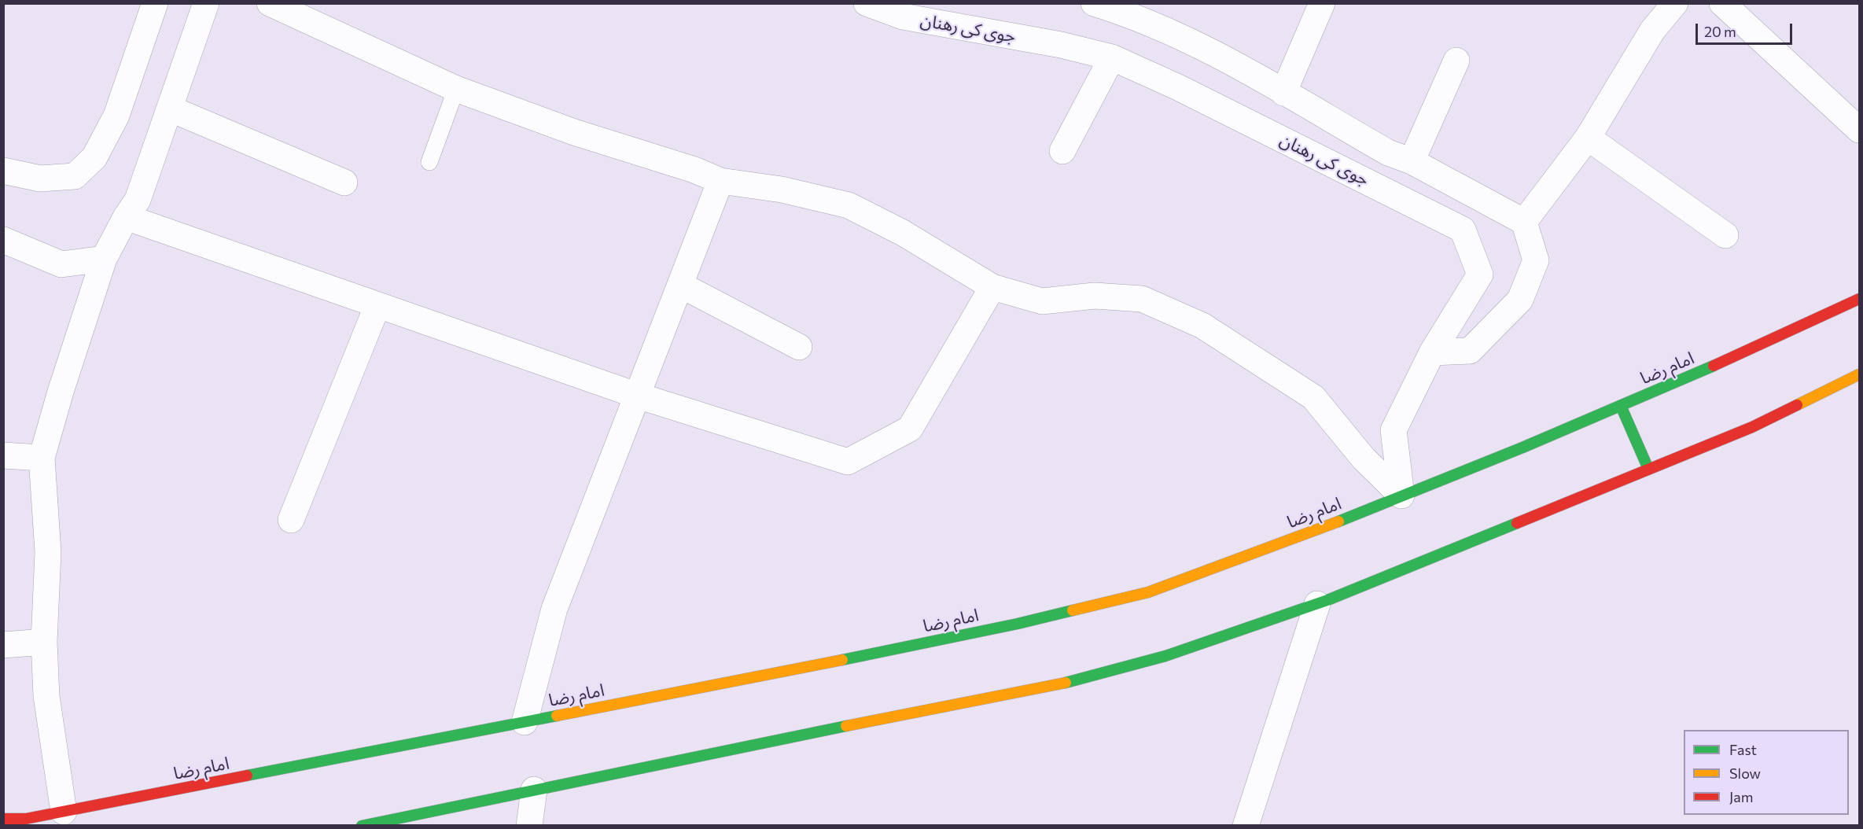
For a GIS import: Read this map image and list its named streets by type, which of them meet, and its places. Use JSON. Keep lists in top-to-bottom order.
{
  "streets": {
    "main road": ["امام رضا"],
    "street": ["جوی کی رهنان"]
  },
  "legend": ["Fast", "Slow", "Jam"],
  "scale_bar": "20 m"
}
